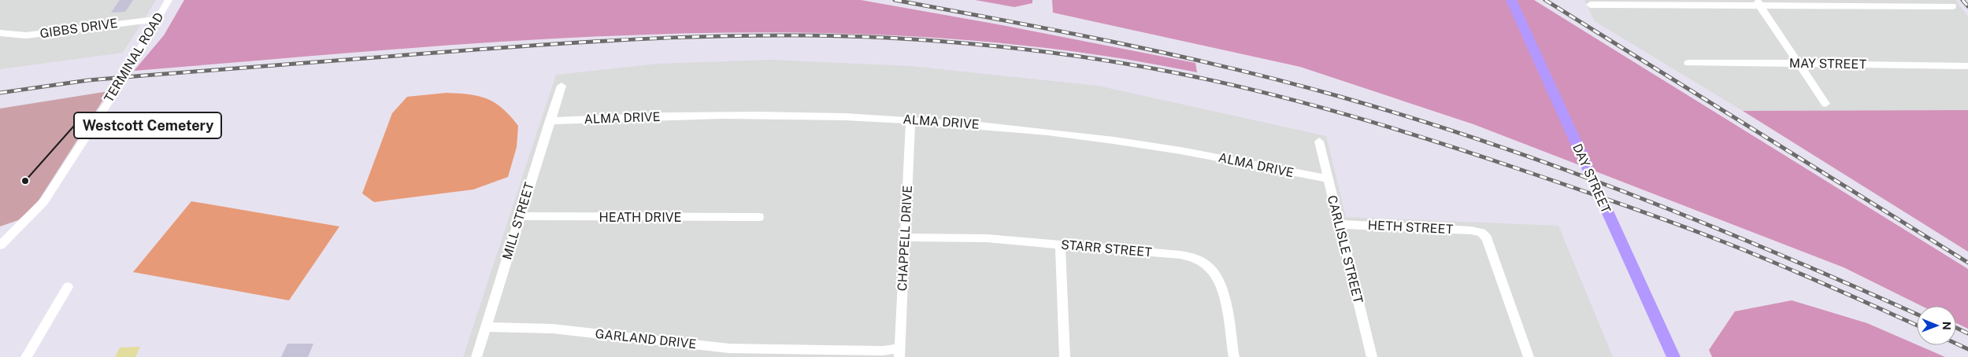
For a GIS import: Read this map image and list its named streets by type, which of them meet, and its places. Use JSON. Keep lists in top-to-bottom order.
{
  "streets": {
    "main road": ["DAY STREET"],
    "street": [
      "GIBBS DRIVE",
      "TERMINAL ROAD",
      "MAY STREET",
      "ALMA DRIVE",
      "HEATH DRIVE",
      "MILL STREET",
      "HETH STREET",
      "CHAPPELL DRIVE",
      "STARR STREET",
      "CARLISLE STREET",
      "GARLAND DRIVE"
    ]
  },
  "crossings": [
    ["GIBBS DRIVE", "TERMINAL ROAD"],
    ["ALMA DRIVE", "MILL STREET"],
    ["ALMA DRIVE", "CHAPPELL DRIVE"],
    ["ALMA DRIVE", "CARLISLE STREET"],
    ["HEATH DRIVE", "MILL STREET"],
    ["MILL STREET", "GARLAND DRIVE"],
    ["HETH STREET", "CARLISLE STREET"],
    ["CHAPPELL DRIVE", "STARR STREET"],
    ["CHAPPELL DRIVE", "GARLAND DRIVE"]
  ],
  "places": ["Westcott Cemetery"],
  "north": "right"
}
